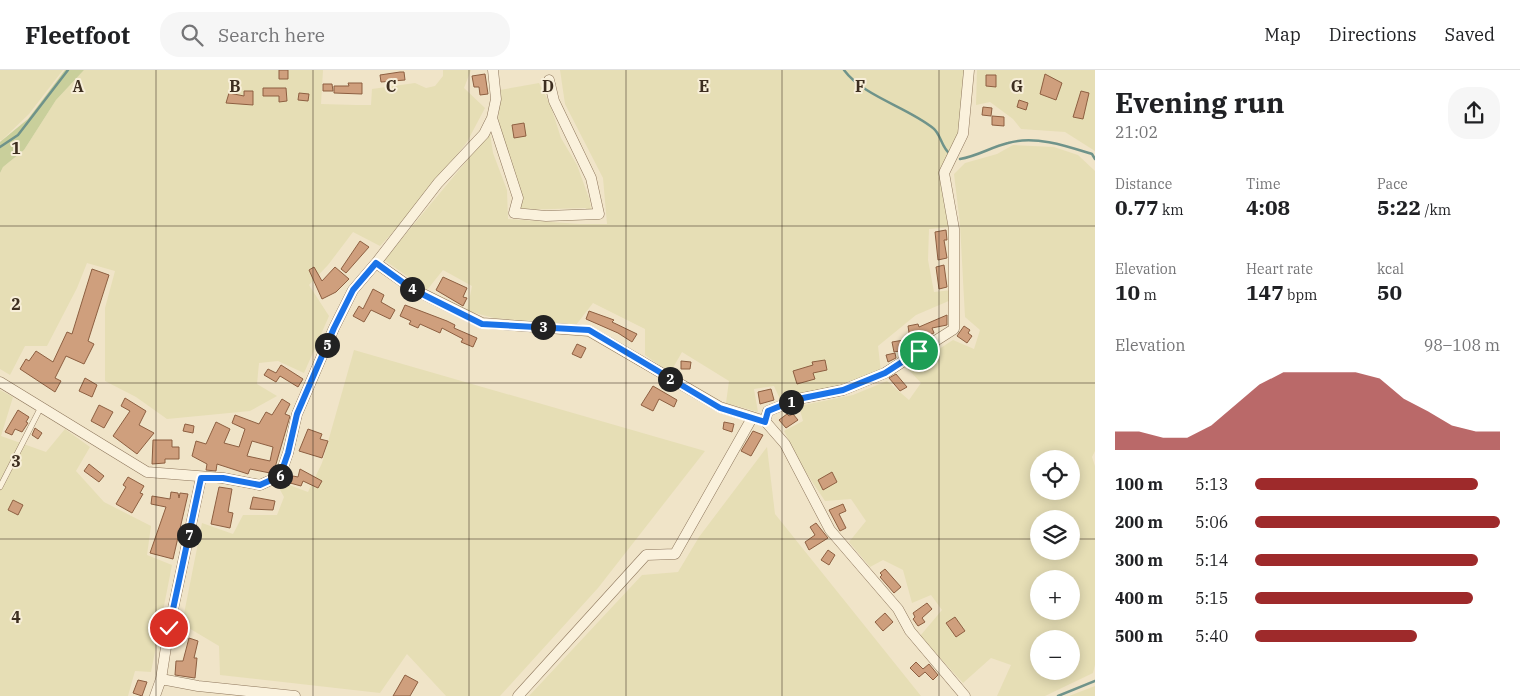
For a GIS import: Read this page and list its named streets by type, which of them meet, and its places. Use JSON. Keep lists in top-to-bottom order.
{
  "page": {
    "header": "Fleetfoot",
    "search": "Search here",
    "nav": ["Map", "Directions", "Saved"],
    "heading": ["Evening run", "21:02"],
    "stats": [
      ["Distance", "0.77 km"],
      ["Time", "4:08"],
      ["Pace", "5:22 /km"],
      ["Elevation", "10 m"],
      ["Heart rate", "147 bpm"],
      ["kcal", "50"]
    ],
    "pins": [
      "4",
      "3",
      "5",
      "2",
      "1",
      "6",
      "7"
    ],
    "chart": ["Elevation", "98–108 m"],
    "map_buttons": ["+", "−"],
    "list": [
      {
        "name": "100 m",
        "note": "5:13"
      },
      {
        "name": "200 m",
        "note": "5:06"
      },
      {
        "name": "300 m",
        "note": "5:14"
      },
      {
        "name": "400 m",
        "note": "5:15"
      },
      {
        "name": "500 m",
        "note": "5:40"
      }
    ]
  },
  "grid": {
    "columns": [
      "A",
      "B",
      "C",
      "D",
      "E",
      "F",
      "G"
    ],
    "rows": [
      "1",
      "2",
      "3",
      "4"
    ]
  }
}
